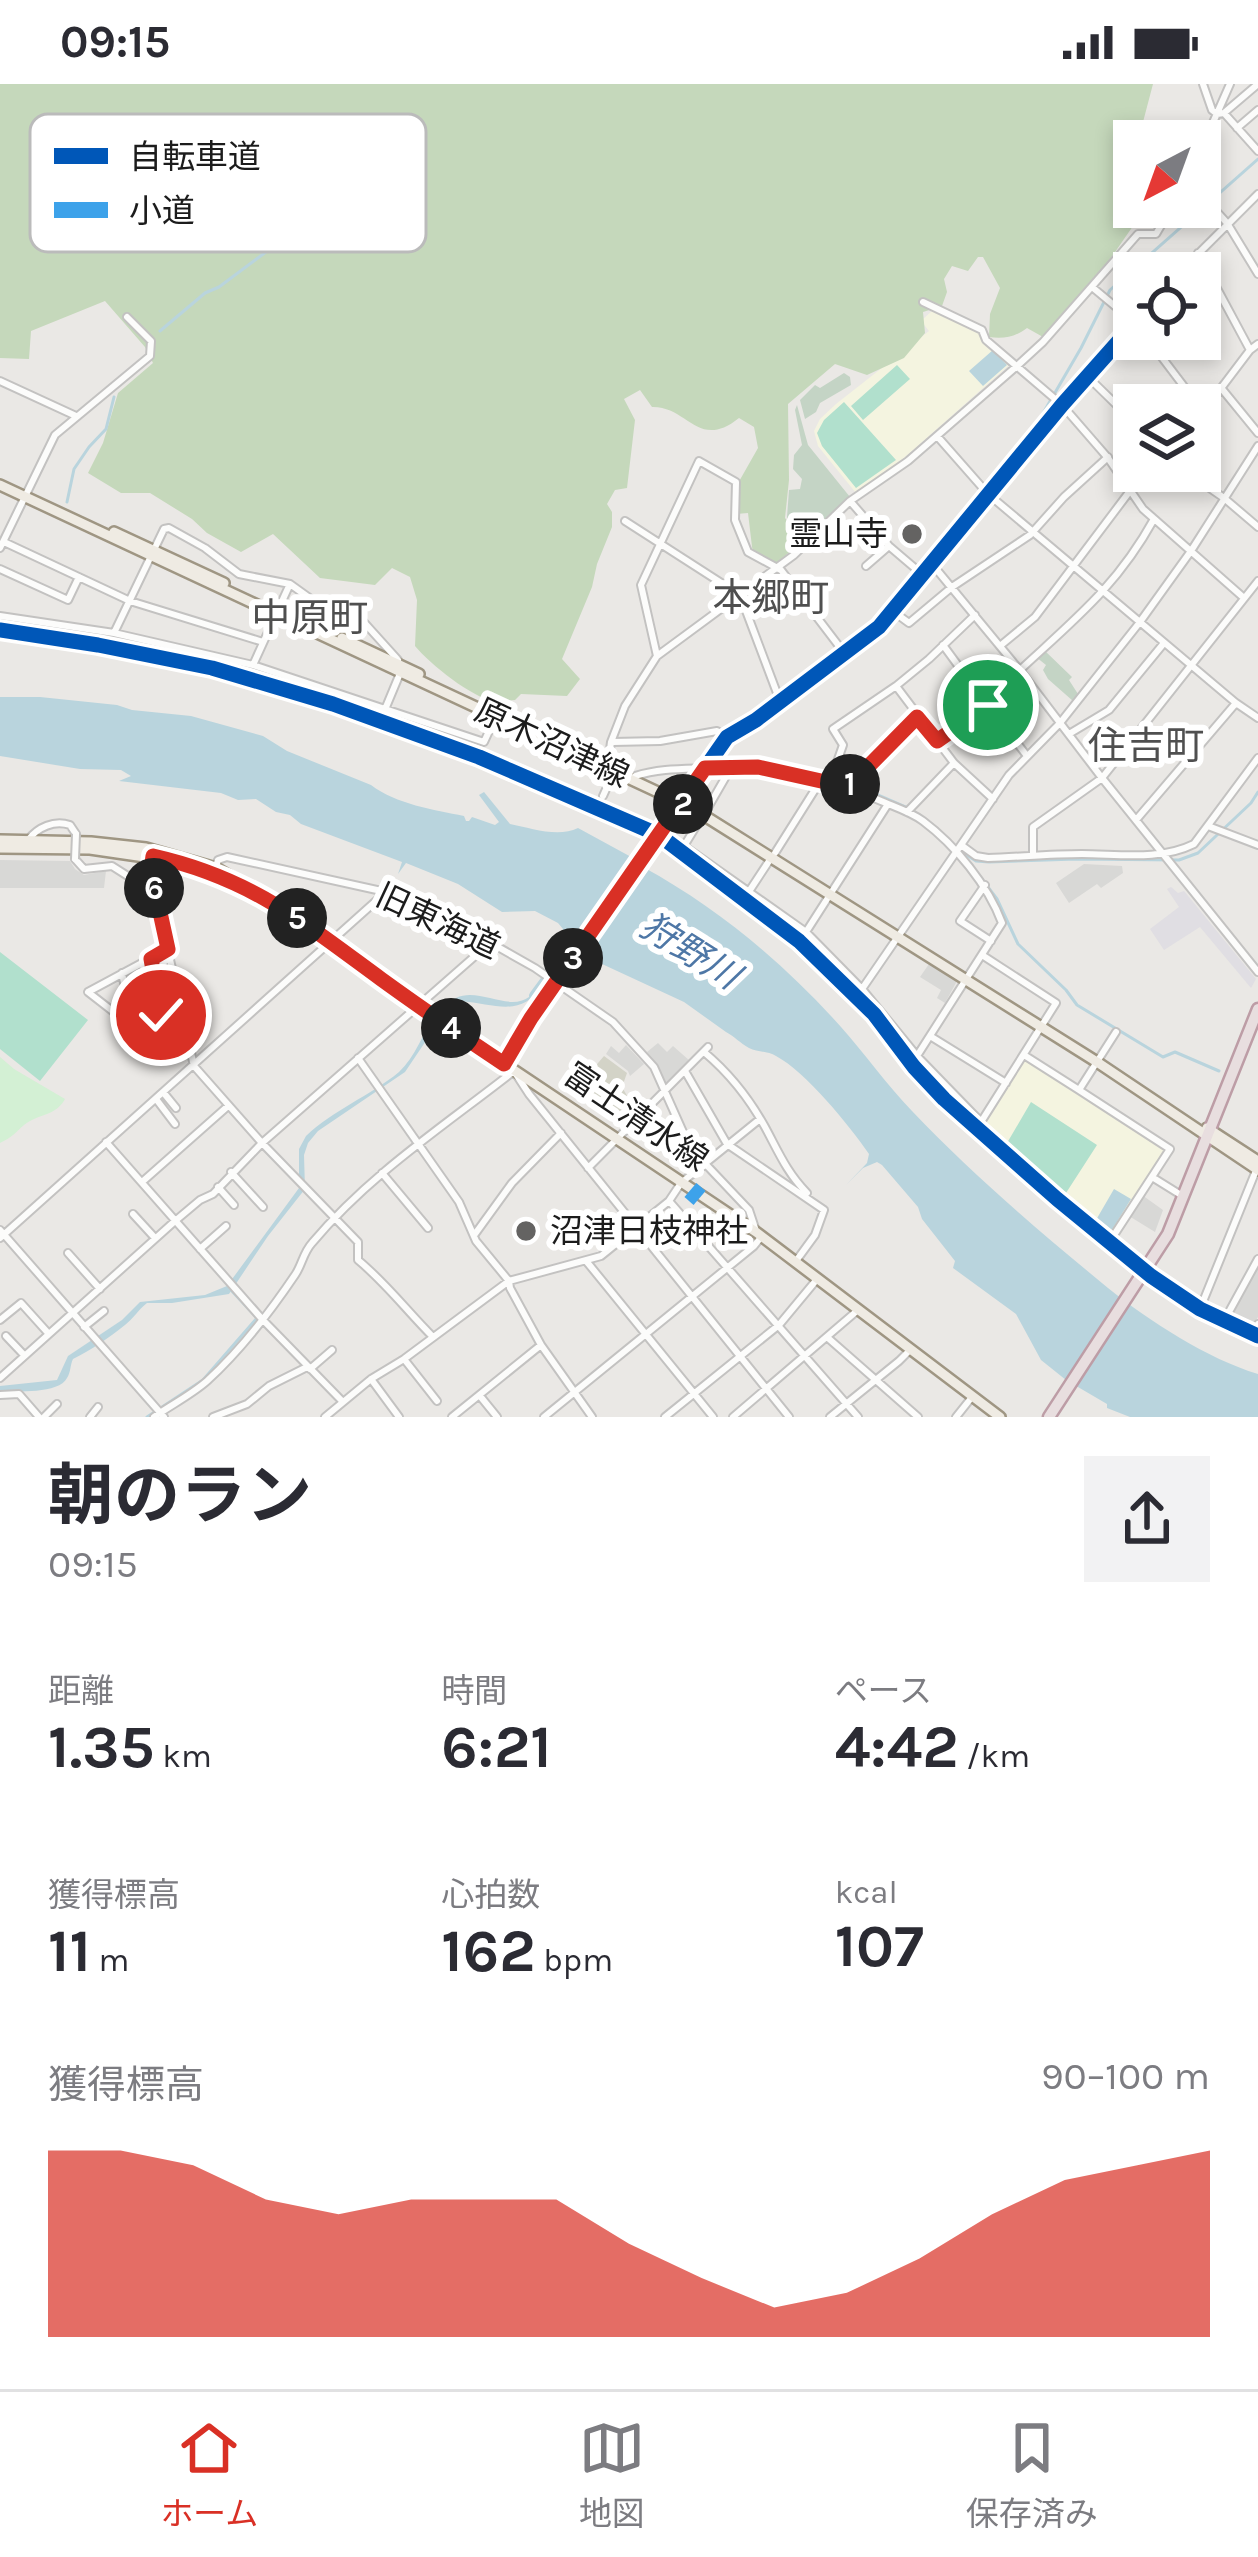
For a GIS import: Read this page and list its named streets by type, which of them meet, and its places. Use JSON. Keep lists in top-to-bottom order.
{
  "streets": {
    "main road": ["原木沼津線", "富士清水線"],
    "street": ["旧東海道"]
  },
  "crossings": [
    ["旧東海道", "富士清水線"]
  ],
  "districts": ["本郷町", "中原町", "住吉町"],
  "water": ["狩野川"],
  "places": ["霊山寺", "沼津日枝神社"],
  "legend": ["自転車道", "小道"],
  "north": "bottom left",
  "page": {
    "status": "09:15",
    "pins": [
      "1",
      "2",
      "6",
      "5",
      "3",
      "4"
    ],
    "heading": ["朝のラン", "09:15"],
    "stats": [
      ["距離", "1.35 km"],
      ["時間", "6:21"],
      ["ペース", "4:42 /km"],
      ["獲得標高", "11 m"],
      ["心拍数", "162 bpm"],
      ["kcal", "107"]
    ],
    "chart": ["獲得標高", "90–100 m"],
    "tabs": ["ホーム", "地図", "保存済み"]
  }
}
